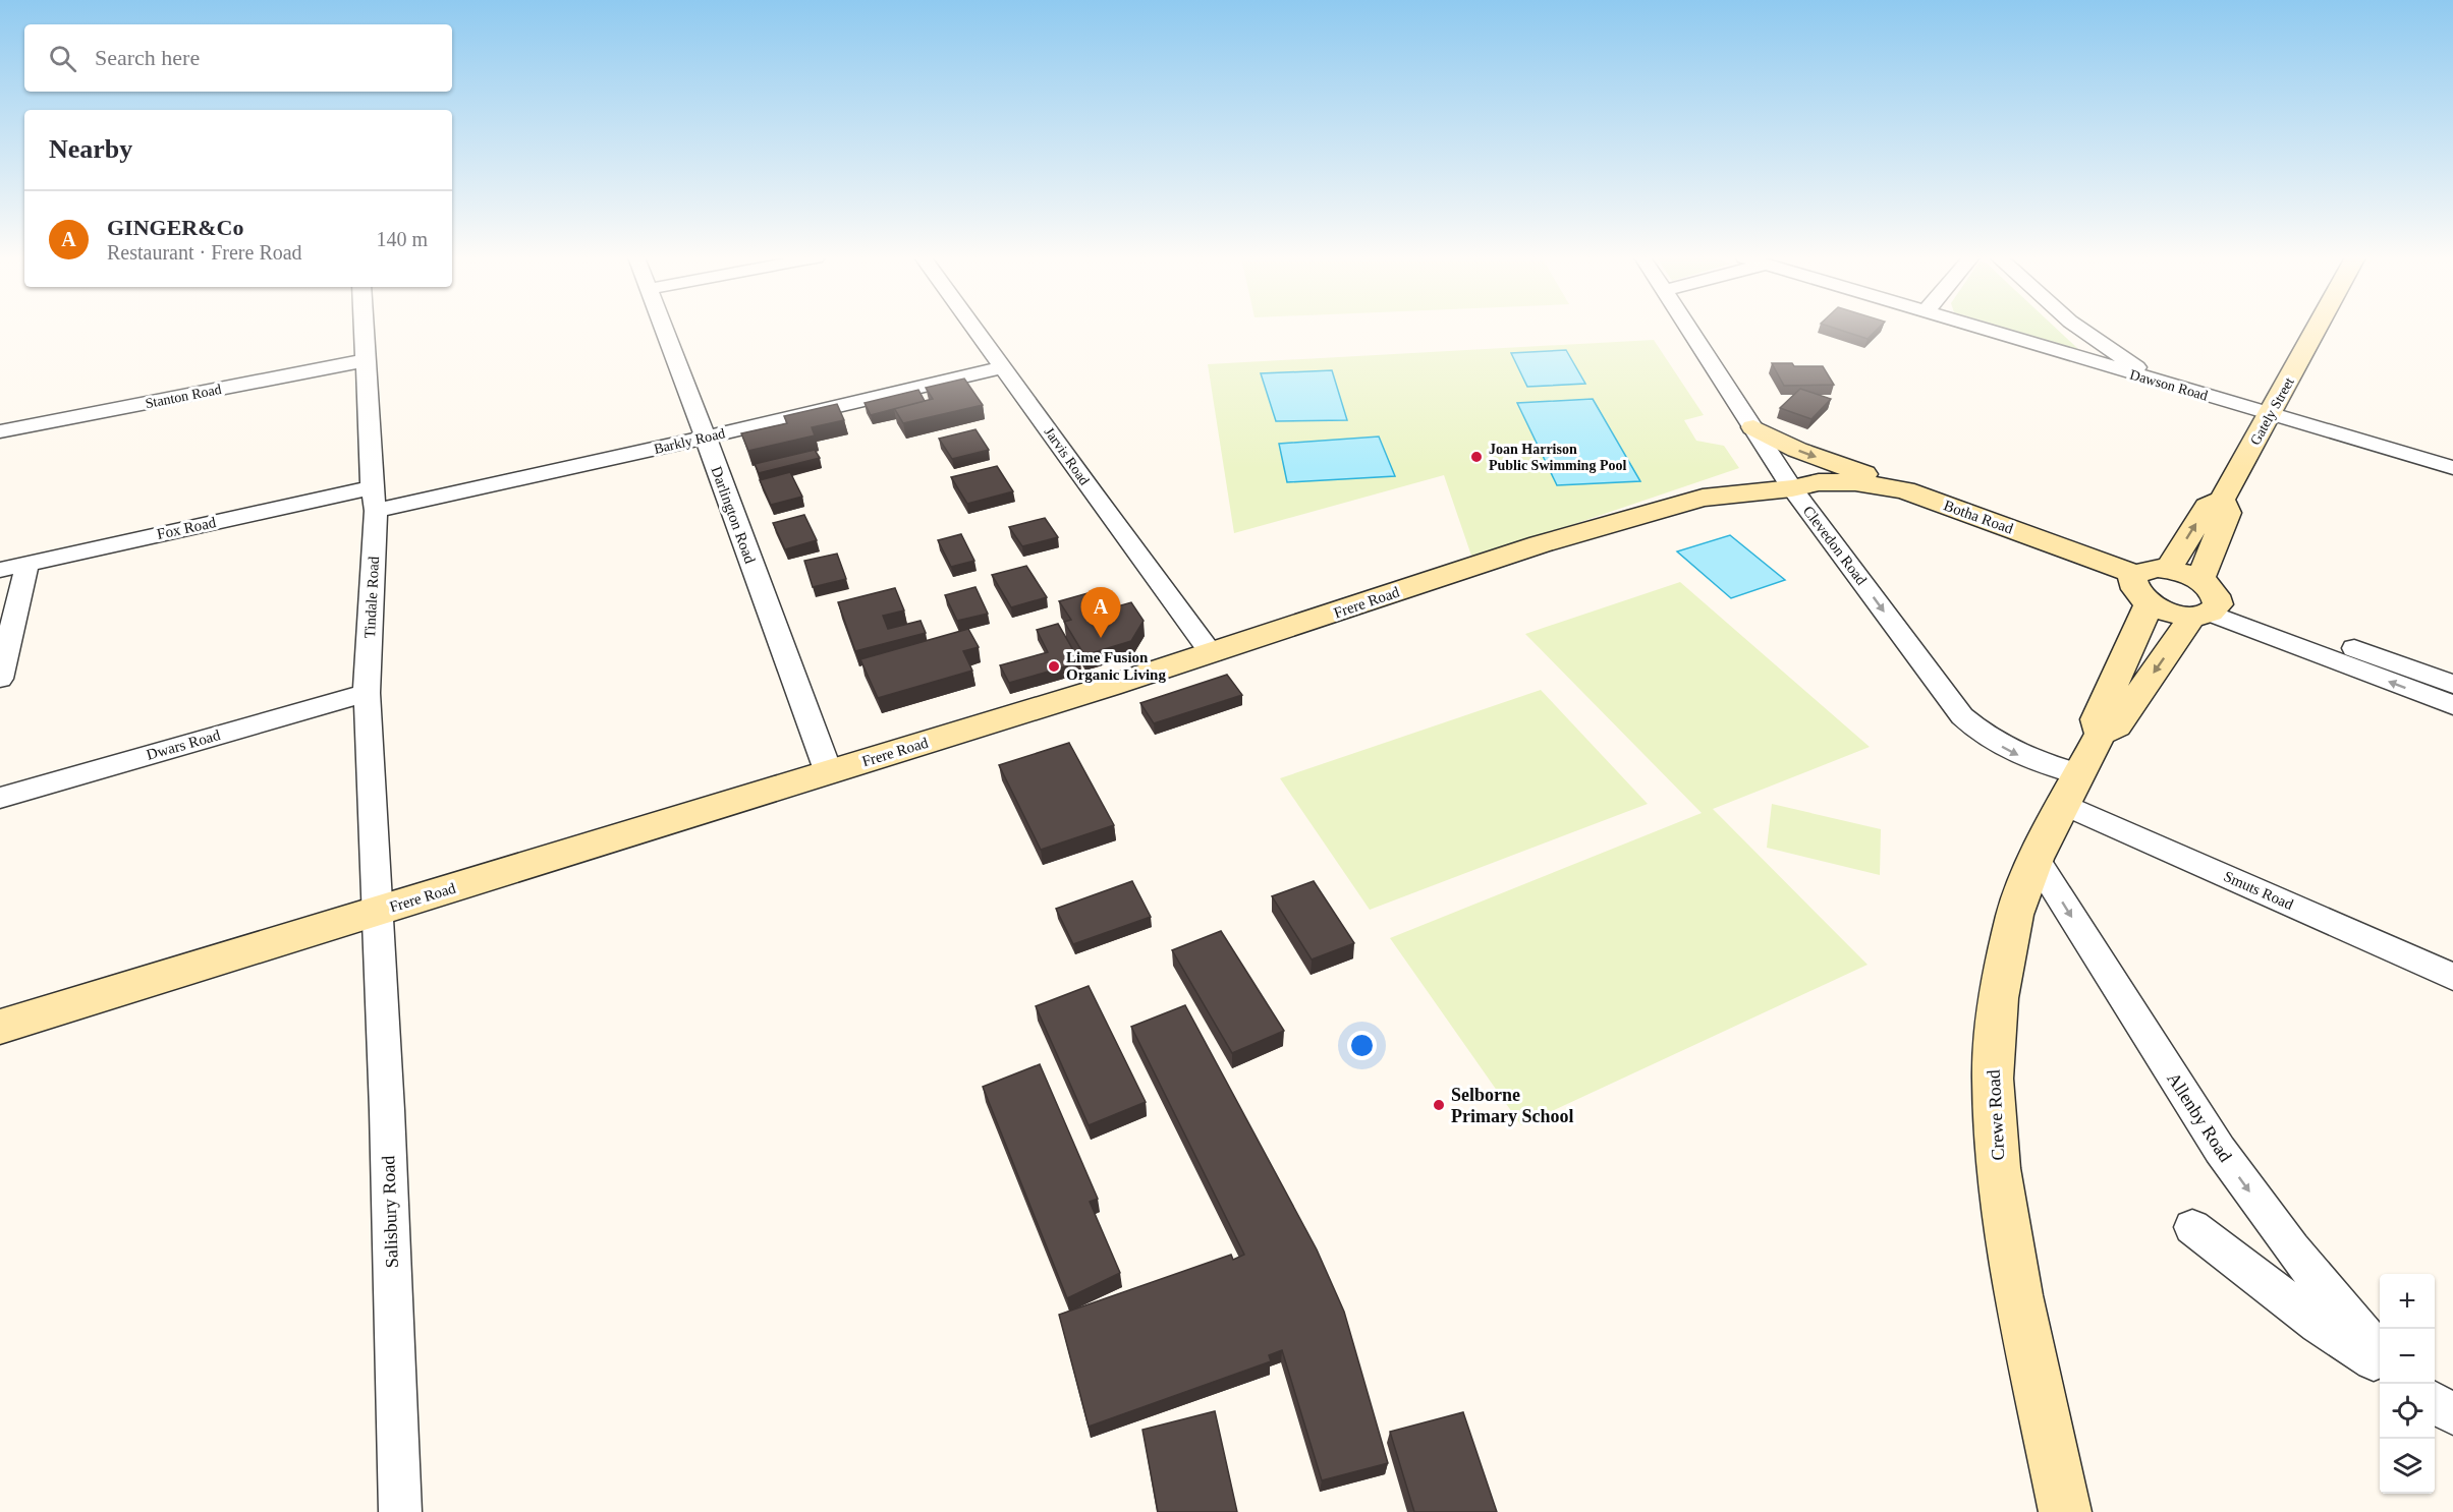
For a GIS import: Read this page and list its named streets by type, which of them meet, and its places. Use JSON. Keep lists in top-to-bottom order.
{
  "streets": {
    "street": [
      "Dawson Road",
      "Stanton Road",
      "Gately Street",
      "Barkly Road",
      "Jarvis Road",
      "Darlington Road",
      "Botha Road",
      "Fox Road",
      "Clevedon Road",
      "Tindale Road",
      "Frere Road",
      "Dwars Road",
      "Smuts Road",
      "Crewe Road",
      "Allenby Road",
      "Salisbury Road"
    ]
  },
  "crossings": [
    ["Dawson Road", "Gately Street"],
    ["Stanton Road", "Tindale Road"],
    ["Gately Street", "Crewe Road"],
    ["Barkly Road", "Jarvis Road"],
    ["Barkly Road", "Darlington Road"],
    ["Barkly Road", "Fox Road"],
    ["Barkly Road", "Tindale Road"],
    ["Jarvis Road", "Frere Road"],
    ["Darlington Road", "Frere Road"],
    ["Botha Road", "Clevedon Road"],
    ["Botha Road", "Frere Road"],
    ["Botha Road", "Crewe Road"],
    ["Fox Road", "Tindale Road"],
    ["Clevedon Road", "Frere Road"],
    ["Clevedon Road", "Smuts Road"],
    ["Clevedon Road", "Crewe Road"],
    ["Tindale Road", "Frere Road"],
    ["Tindale Road", "Dwars Road"],
    ["Tindale Road", "Salisbury Road"],
    ["Frere Road", "Salisbury Road"],
    ["Smuts Road", "Crewe Road"],
    ["Crewe Road", "Allenby Road"]
  ],
  "one_way": ["Clevedon Road"],
  "places": ["Joan Harrison Public Swimming Pool", "Lime Fusion Organic Living", "Selborne Primary School"],
  "page": {
    "search": "Search here",
    "heading": "Nearby",
    "list": [
      {
        "mark": "A",
        "name": "GINGER&Co",
        "note": "Restaurant · Frere Road",
        "value": "140 m"
      }
    ],
    "pins": "A",
    "map_buttons": ["+", "−"]
  }
}
